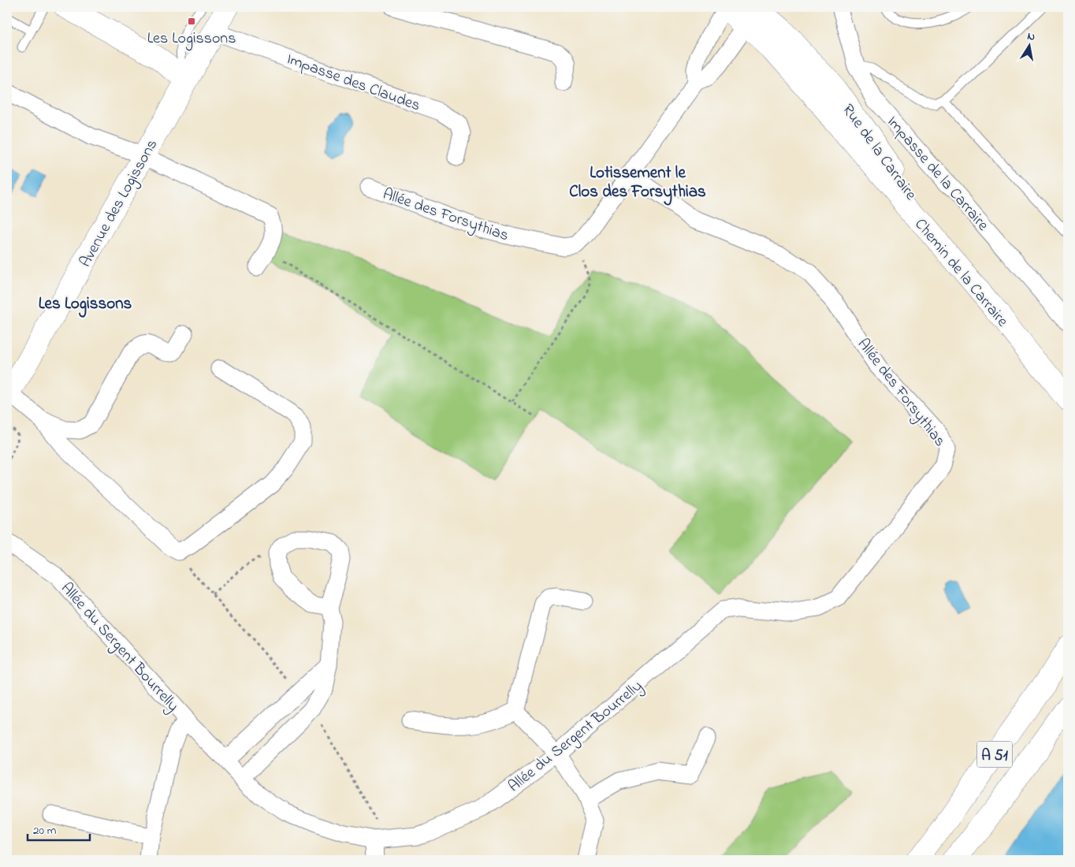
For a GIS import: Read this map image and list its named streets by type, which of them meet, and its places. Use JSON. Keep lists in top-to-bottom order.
{
  "streets": {
    "main road": [
      "Rue de la Carraire",
      "Avenue des Logissons",
      "Chemin de la Carraire",
      "A 51"
    ],
    "street": [
      "Impasse des Claudes",
      "Impasse de la Carraire",
      "Allée des Forsythias",
      "Allée du Sergent Bourrelly"
    ]
  },
  "crossings": [
    ["Impasse des Claudes", "Avenue des Logissons"],
    ["Rue de la Carraire", "Chemin de la Carraire"],
    ["Allée des Forsythias", "Allée du Sergent Bourrelly"]
  ],
  "districts": ["Lotissement le Clos des Forsythias", "Les Logissons"],
  "places": {
    "transit": ["Les Logissons"]
  },
  "scale_bar": "20 m",
  "north": "top"
}
